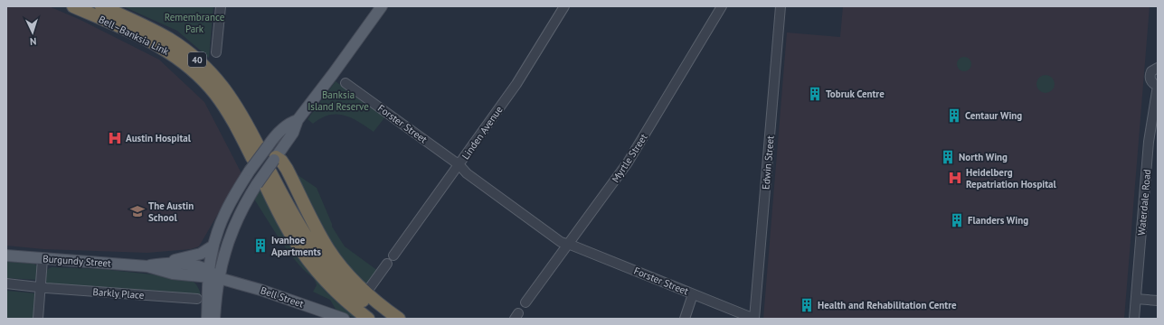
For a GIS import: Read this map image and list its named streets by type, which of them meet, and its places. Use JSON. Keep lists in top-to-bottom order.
{
  "streets": {
    "highway": ["Bell–Banksia Link", "40"],
    "main road": ["Burgundy Street", "Bell Street"],
    "street": [
      "Forster Street",
      "Linden Avenue",
      "Myrtle Street",
      "Edwin Street",
      "Waterdale Road",
      "Barkly Place"
    ]
  },
  "crossings": [
    ["Forster Street", "Linden Avenue"],
    ["Forster Street", "Myrtle Street"],
    ["Forster Street", "Edwin Street"],
    ["Burgundy Street", "Bell Street"]
  ],
  "parks": ["Remembrance Park", "Banksia Island Reserve"],
  "places": {
    "building": [
      "Tobruk Centre",
      "Centaur Wing",
      "North Wing",
      "Flanders Wing",
      "Ivanhoe Apartments",
      "Health and Rehabilitation Centre"
    ],
    "hospital": ["Austin Hospital", "Heidelberg Repatriation Hospital"],
    "school or university": ["The Austin School"]
  },
  "north": "bottom"
}
